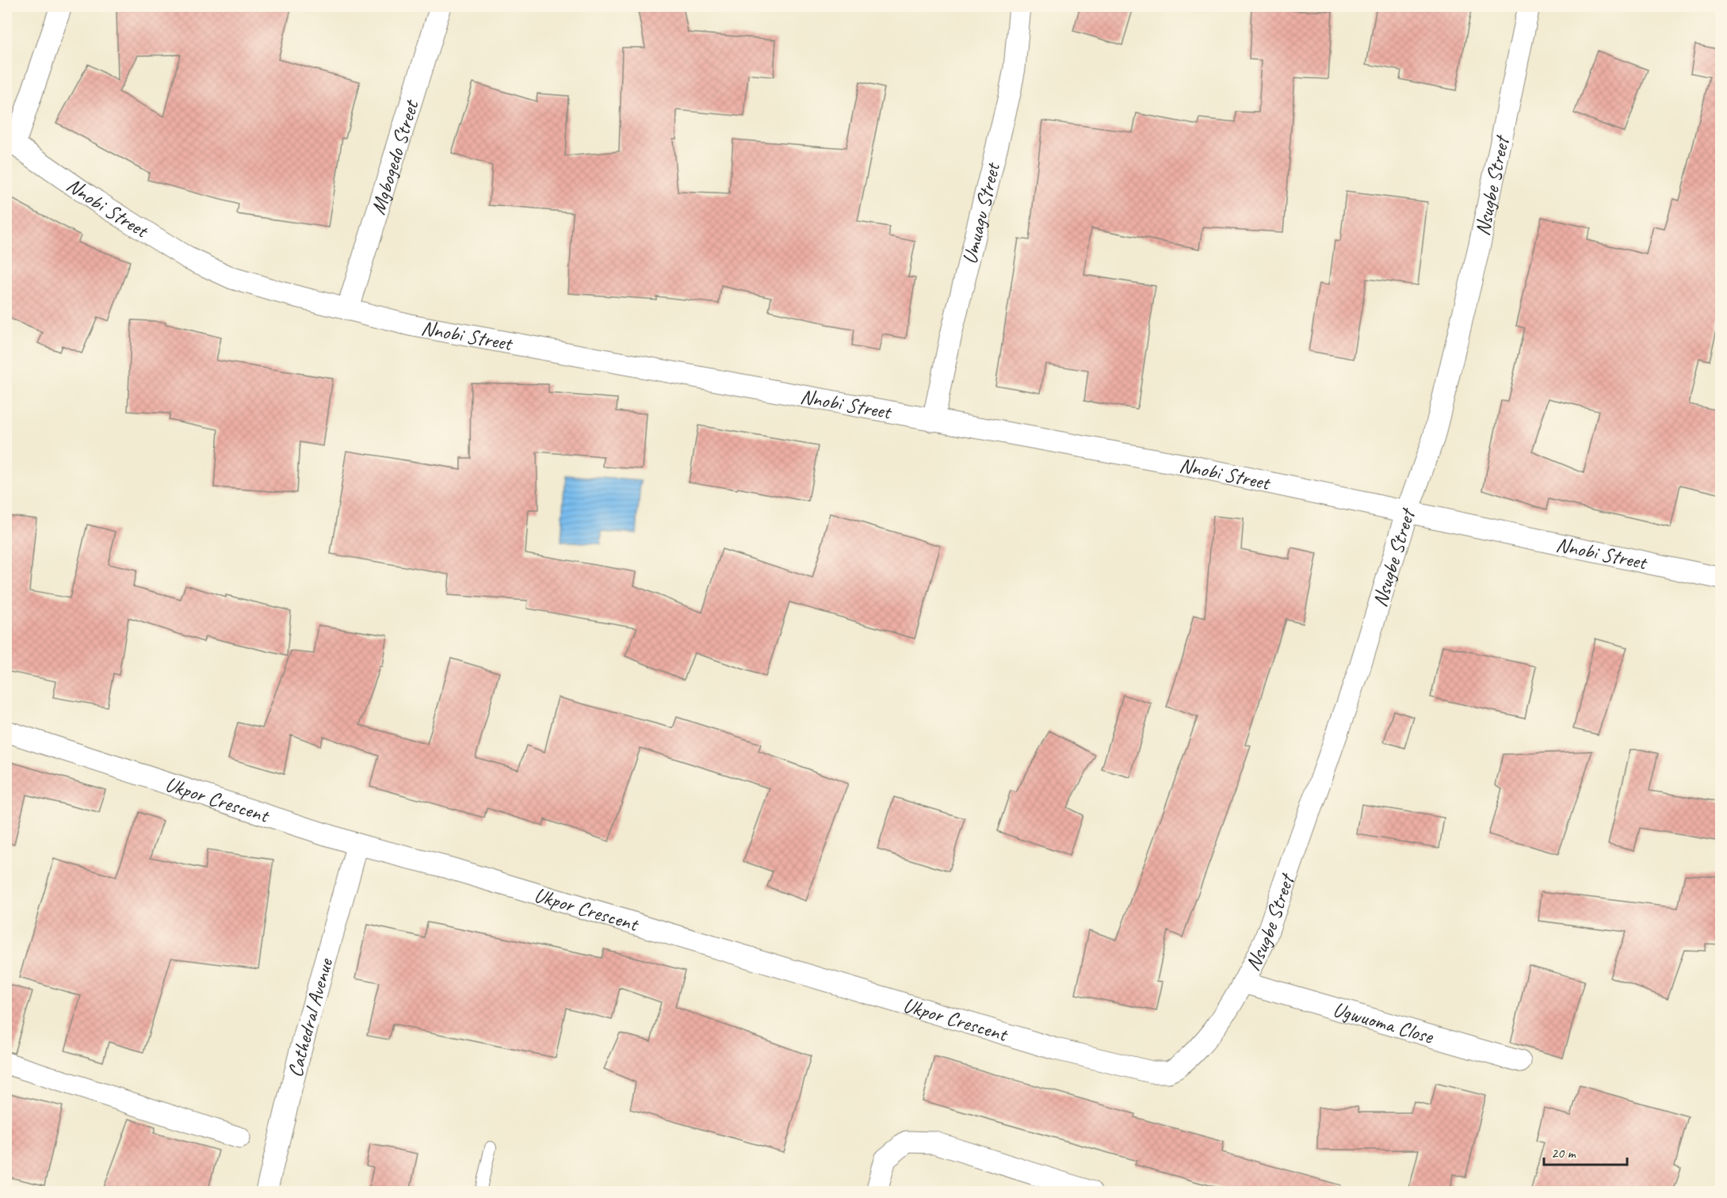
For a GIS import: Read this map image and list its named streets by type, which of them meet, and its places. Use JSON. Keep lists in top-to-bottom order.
{
  "streets": {
    "street": [
      "Mgbogedo Street",
      "Nsugbe Street",
      "Nnobi Street",
      "Umuagu Street",
      "Ukpor Crescent",
      "Cathedral Avenue",
      "Ugwuoma Close"
    ]
  },
  "crossings": [
    ["Mgbogedo Street", "Nnobi Street"],
    ["Nsugbe Street", "Nnobi Street"],
    ["Nsugbe Street", "Ukpor Crescent"],
    ["Nsugbe Street", "Ugwuoma Close"],
    ["Nnobi Street", "Umuagu Street"],
    ["Ukpor Crescent", "Cathedral Avenue"]
  ],
  "scale_bar": "20 m"
}
